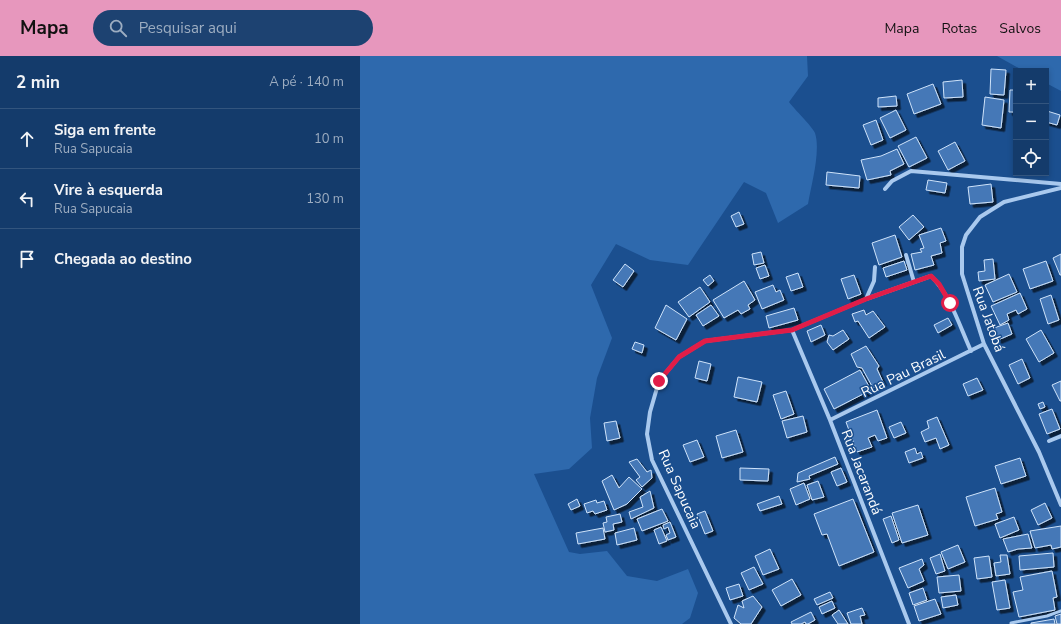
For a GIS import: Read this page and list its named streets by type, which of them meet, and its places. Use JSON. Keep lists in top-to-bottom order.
{
  "streets": {
    "street": [
      "Rua Jatobá",
      "Rua Pau Brasil",
      "Rua Jacarandá",
      "Rua Sapucaia"
    ]
  },
  "crossings": [
    ["Rua Jatobá", "Rua Pau Brasil"],
    ["Rua Pau Brasil", "Rua Jacarandá"],
    ["Rua Pau Brasil", "Rua Sapucaia"],
    ["Rua Jacarandá", "Rua Sapucaia"]
  ],
  "page": {
    "header": "Mapa",
    "search": "Pesquisar aqui",
    "nav": ["Mapa", "Rotas", "Salvos"],
    "heading": ["2 min", "A pé · 140 m"],
    "map_buttons": ["+", "−"],
    "list": [
      ["Siga em frente", "Rua Sapucaia", "10 m"],
      ["Vire à esquerda", "Rua Sapucaia", "130 m"],
      "Chegada ao destino"
    ]
  }
}
